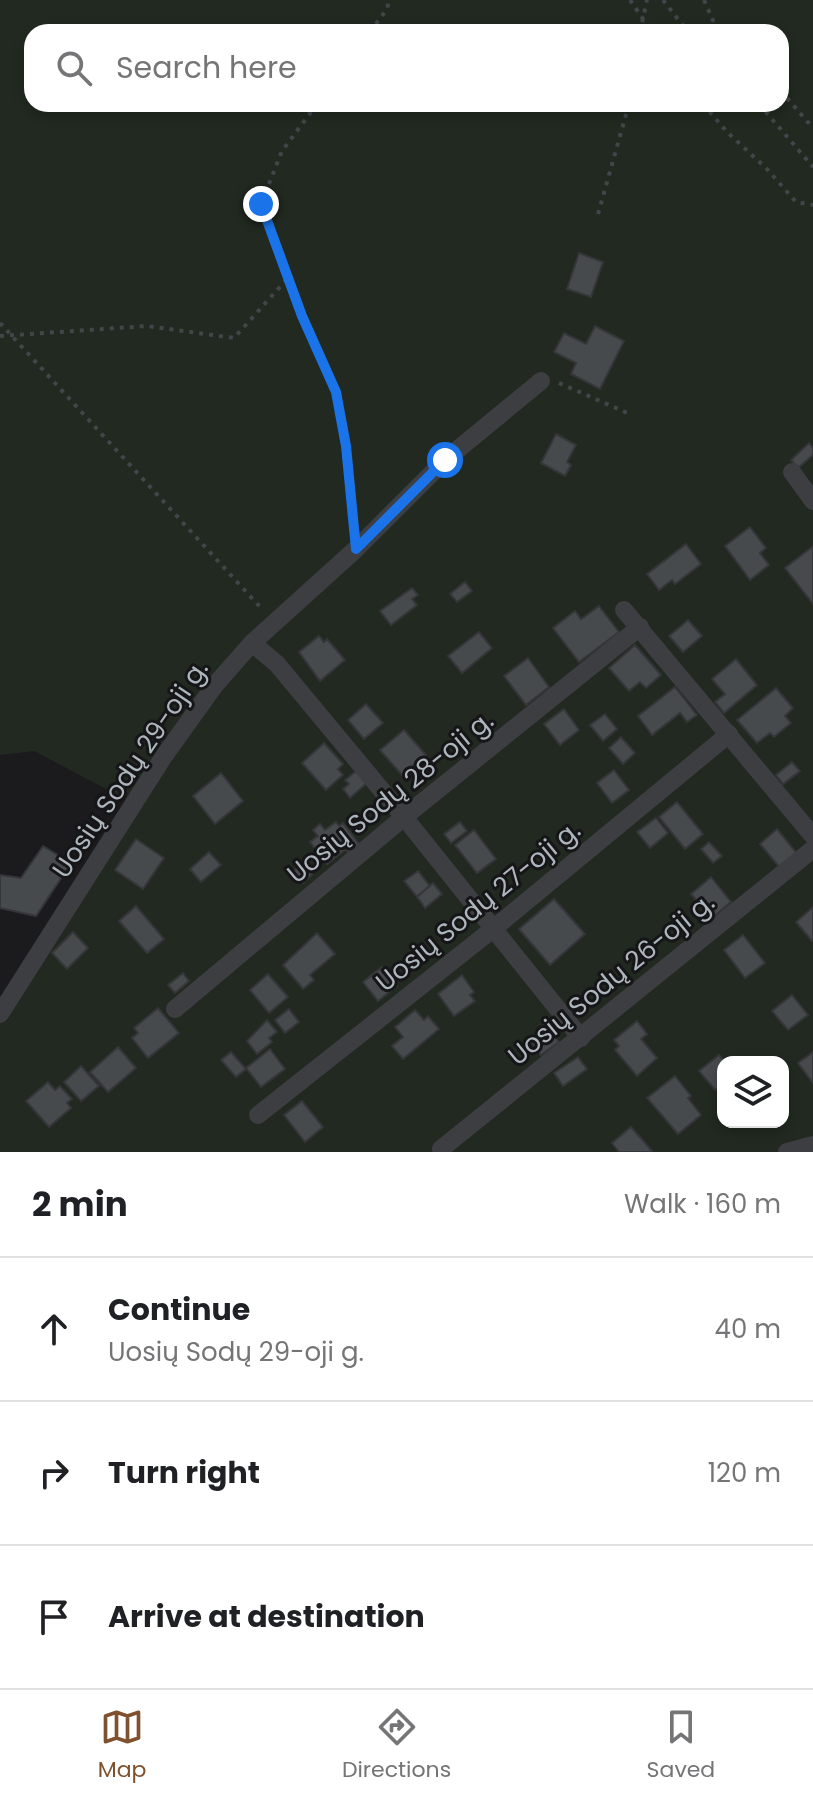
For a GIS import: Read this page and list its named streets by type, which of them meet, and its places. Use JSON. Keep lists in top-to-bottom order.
{
  "streets": {
    "street": [
      "Uosių Sodų 29-oji g.",
      "Uosių Sodų 28-oji g.",
      "Uosių Sodų 27-oji g.",
      "Uosių Sodų 26-oji g."
    ]
  },
  "page": {
    "search": "Search here",
    "heading": ["2 min", "Walk · 160 m"],
    "list": [
      ["Continue", "Uosių Sodų 29-oji g.", "40 m"],
      ["Turn right", "120 m"],
      "Arrive at destination"
    ],
    "nav": ["Map", "Directions", "Saved"]
  }
}
